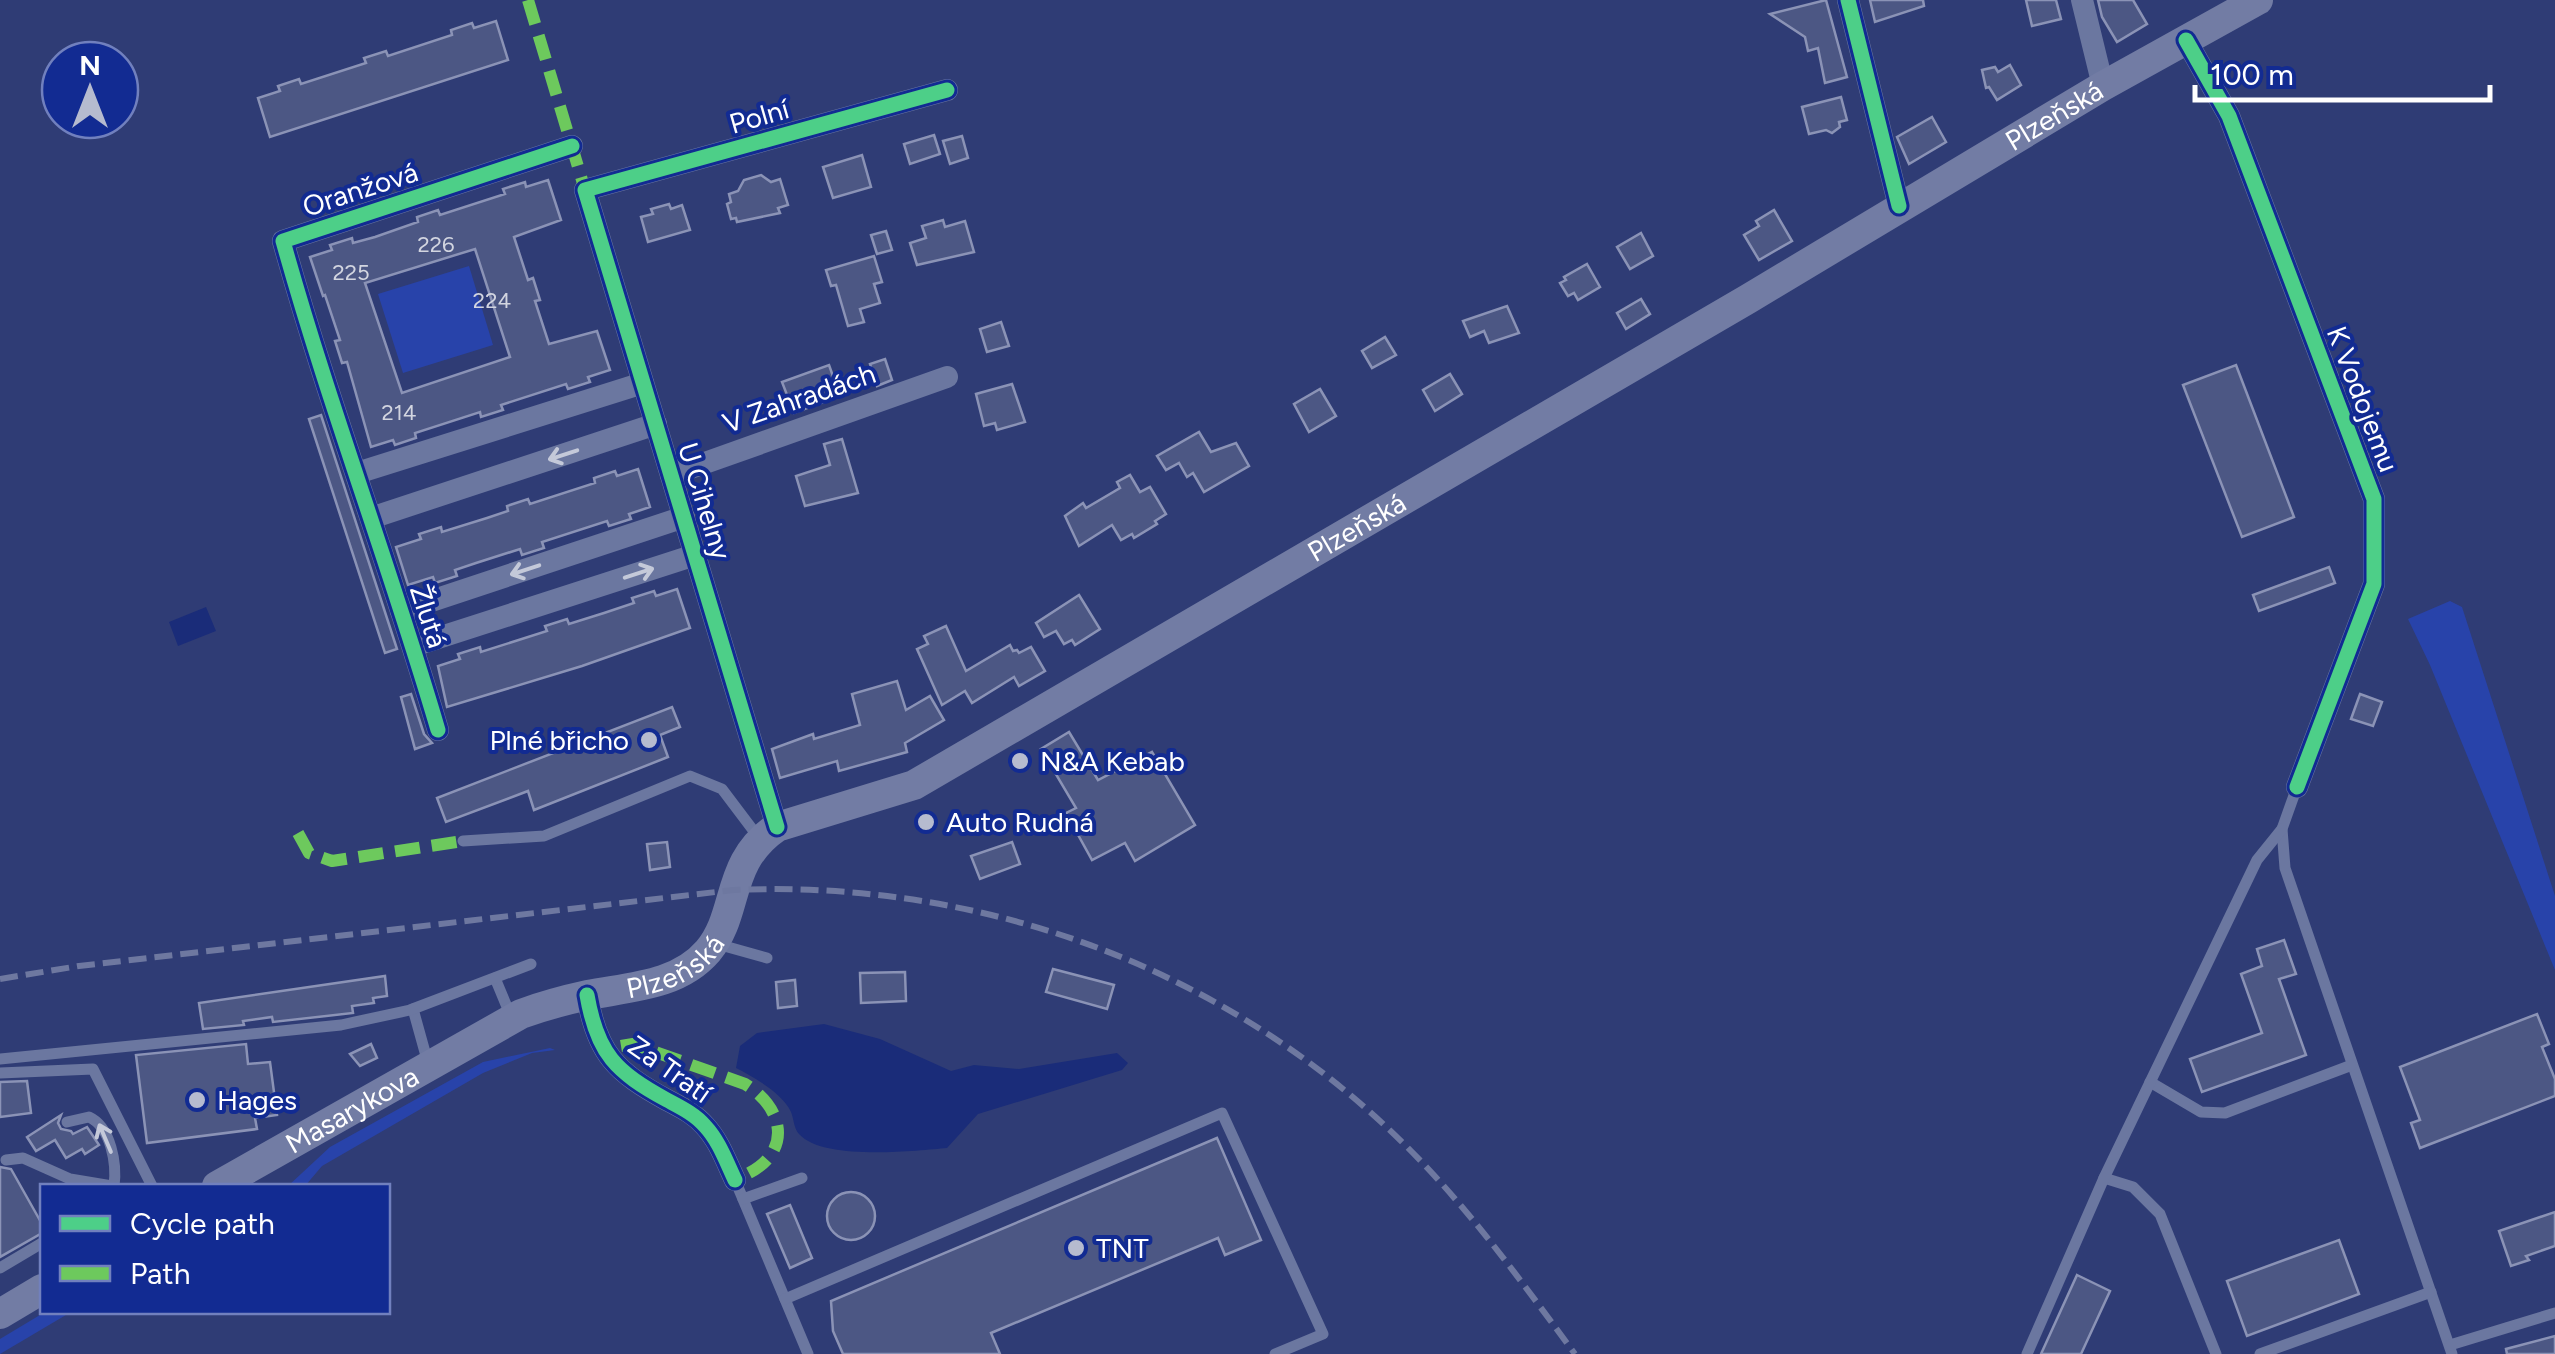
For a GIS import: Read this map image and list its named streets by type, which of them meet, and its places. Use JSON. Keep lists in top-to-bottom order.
{
  "streets": {
    "main road": ["Plzeňská", "Masarykova"],
    "street": [
      "Polní",
      "Oranžová",
      "V Zahradách",
      "K Vodojemu",
      "U Cihelny",
      "Žlutá",
      "Za Tratí"
    ]
  },
  "crossings": [
    ["Plzeňská", "K Vodojemu"],
    ["Plzeňská", "U Cihelny"],
    ["Plzeňská", "Za Tratí"],
    ["Plzeňská", "Masarykova"],
    ["Polní", "U Cihelny"],
    ["Oranžová", "Žlutá"],
    ["V Zahradách", "U Cihelny"],
    ["U Cihelny", "Žlutá"]
  ],
  "places": [
    "Plné břicho",
    "N&A Kebab",
    "Auto Rudná",
    "Hages",
    "TNT"
  ],
  "house_numbers": [
    "226",
    "225",
    "224",
    "214"
  ],
  "legend": ["Cycle path", "Path"],
  "scale_bar": "100 m",
  "north": "top"
}
